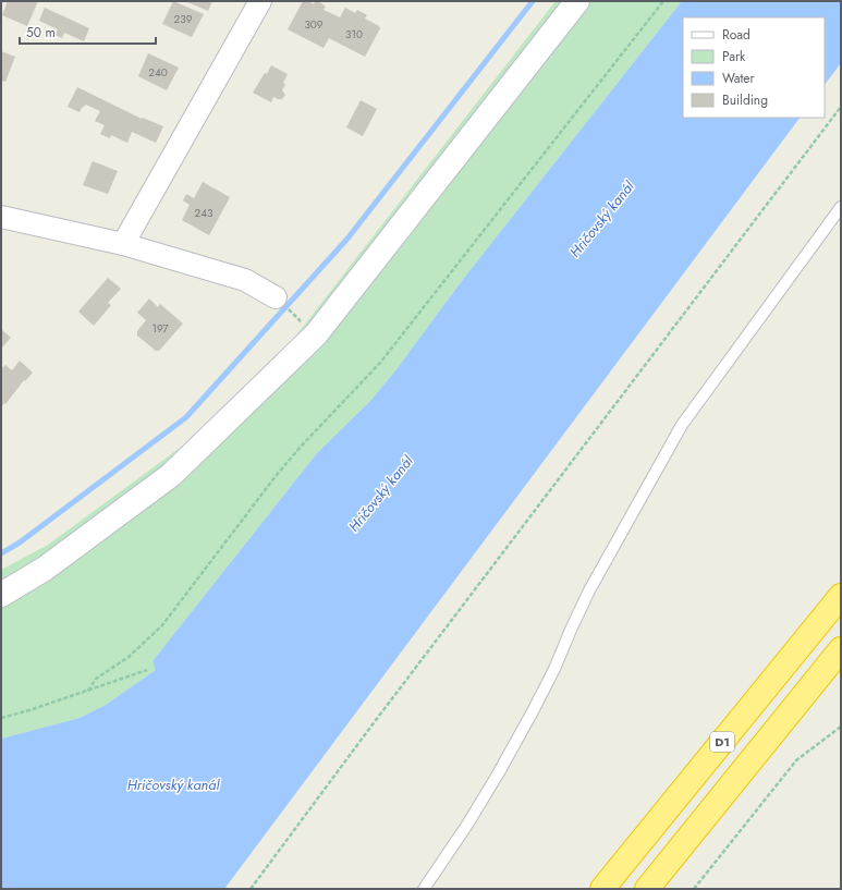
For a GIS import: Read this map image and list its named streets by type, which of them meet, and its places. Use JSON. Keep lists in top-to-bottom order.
{
  "streets": {
    "highway": ["D1"]
  },
  "water": ["Hričovský kanál"],
  "house_numbers": [
    "239",
    "309",
    "310",
    "240",
    "243",
    "197"
  ],
  "legend": [
    "Road",
    "Park",
    "Water",
    "Building"
  ],
  "scale_bar": "50 m"
}
